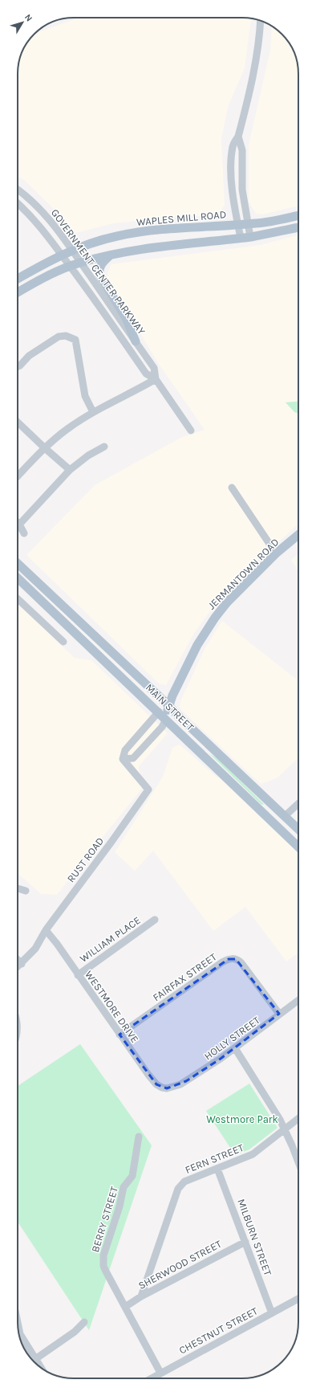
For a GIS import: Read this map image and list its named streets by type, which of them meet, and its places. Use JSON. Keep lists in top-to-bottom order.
{
  "streets": {
    "main road": ["WAPLES MILL ROAD", "JERMANTOWN ROAD", "MAIN STREET"],
    "street": [
      "GOVERNMENT CENTER PARKWAY",
      "RUST ROAD",
      "WILLIAM PLACE",
      "FAIRFAX STREET",
      "WESTMORE DRIVE",
      "HOLLY STREET",
      "FERN STREET",
      "BERRY STREET",
      "MILBURN STREET",
      "SHERWOOD STREET",
      "CHESTNUT STREET"
    ]
  },
  "crossings": [
    ["WAPLES MILL ROAD", "GOVERNMENT CENTER PARKWAY"],
    ["JERMANTOWN ROAD", "MAIN STREET"],
    ["RUST ROAD", "WESTMORE DRIVE"],
    ["WILLIAM PLACE", "WESTMORE DRIVE"],
    ["FAIRFAX STREET", "WESTMORE DRIVE"],
    ["FAIRFAX STREET", "HOLLY STREET"],
    ["WESTMORE DRIVE", "HOLLY STREET"],
    ["FERN STREET", "MILBURN STREET"],
    ["FERN STREET", "SHERWOOD STREET"],
    ["BERRY STREET", "SHERWOOD STREET"],
    ["BERRY STREET", "CHESTNUT STREET"],
    ["MILBURN STREET", "SHERWOOD STREET"],
    ["MILBURN STREET", "CHESTNUT STREET"]
  ],
  "parks": ["Westmore Park"],
  "north": "top right"
}
